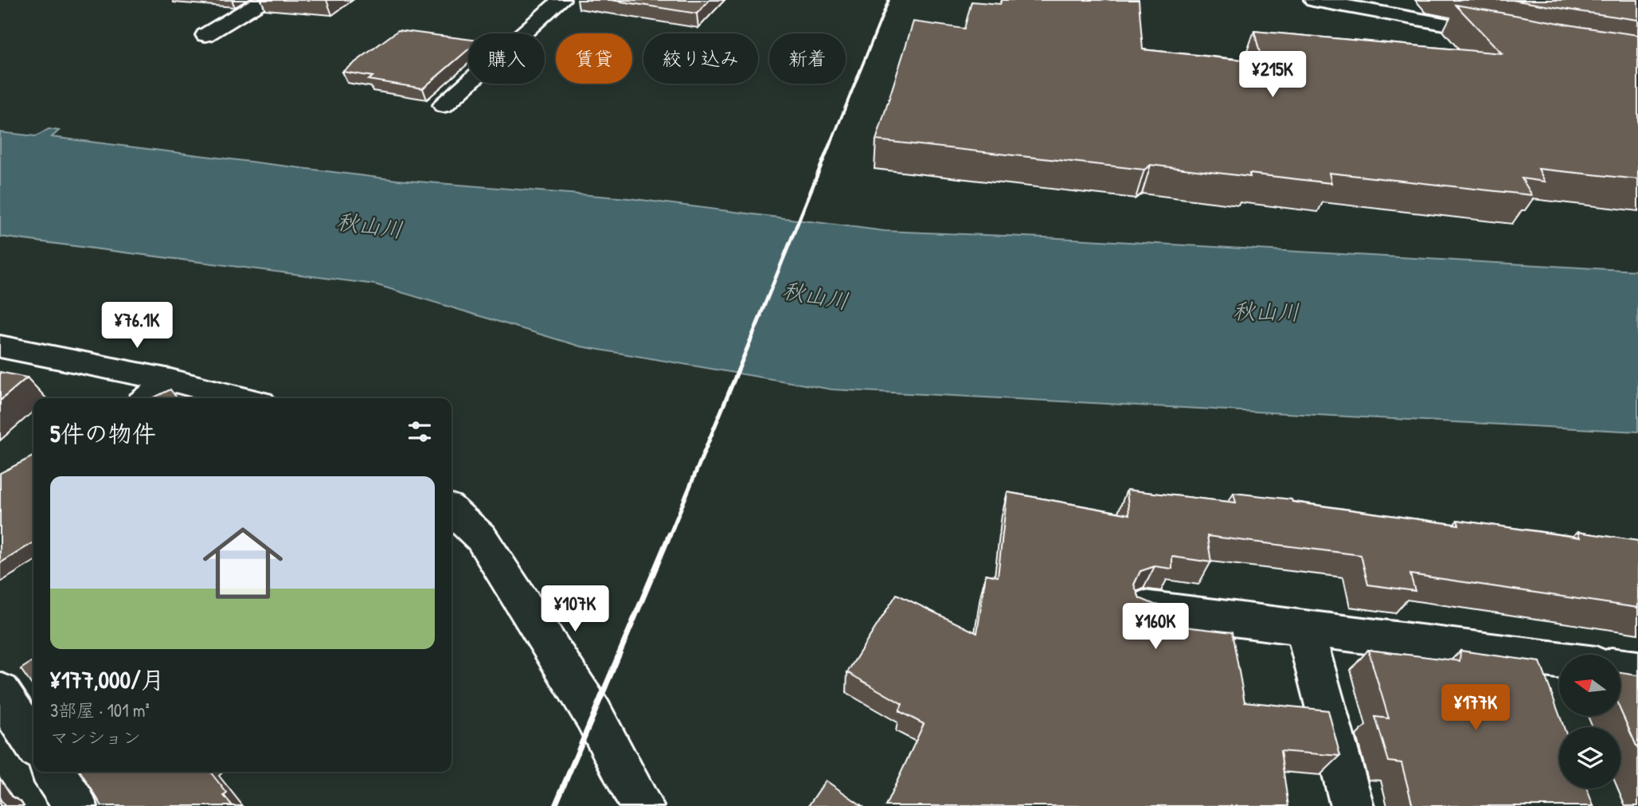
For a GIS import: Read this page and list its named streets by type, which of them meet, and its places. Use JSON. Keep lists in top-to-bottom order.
{
  "water": ["秋山川"],
  "north": "left",
  "page": {
    "chip": [
      "購入",
      "賃貸",
      "絞り込み",
      "新着"
    ],
    "price": [
      "¥215K",
      "¥76.1K",
      "¥107K",
      "¥160K",
      "¥177K"
    ],
    "heading": "5件の物件",
    "list": [
      {
        "name": "¥177,000/月",
        "note": "3部屋 · 101 m² · マンション"
      }
    ]
  }
}
